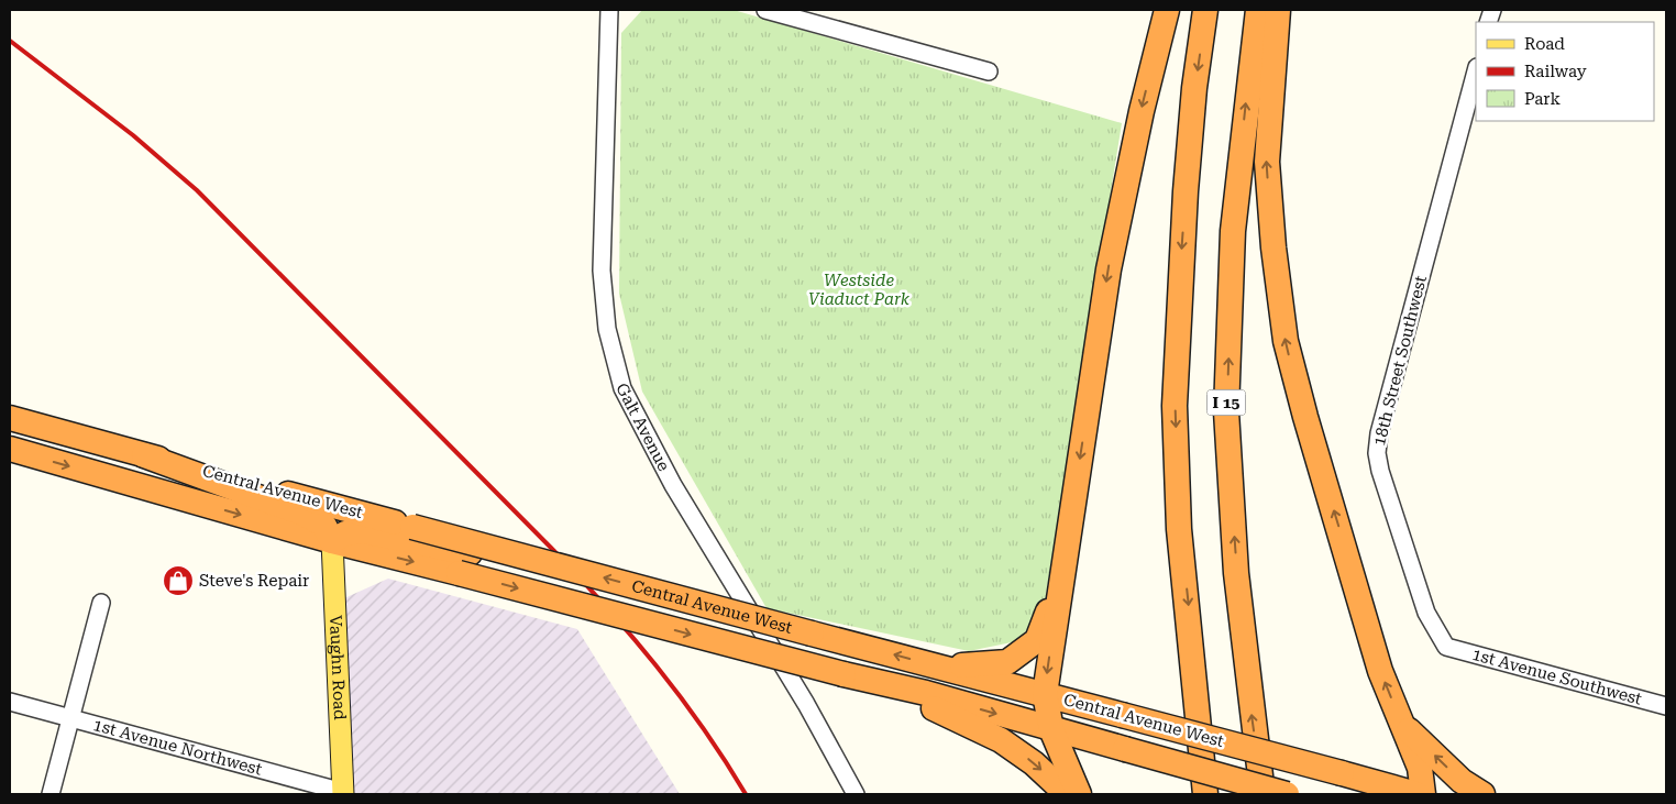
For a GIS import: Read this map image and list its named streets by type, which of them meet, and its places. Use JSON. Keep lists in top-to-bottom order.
{
  "streets": {
    "highway": ["I 15", "Central Avenue West"],
    "main road": ["Vaughn Road"],
    "street": [
      "18th Street Southwest",
      "Galt Avenue",
      "1st Avenue Southwest",
      "1st Avenue Northwest"
    ]
  },
  "crossings": [
    ["18th Street Southwest", "1st Avenue Southwest"],
    ["Central Avenue West", "Vaughn Road"],
    ["Vaughn Road", "1st Avenue Northwest"]
  ],
  "parks": ["Westside Viaduct Park"],
  "places": {
    "shop": ["Steve's Repair"]
  },
  "legend": ["Road", "Railway", "Park"]
}
